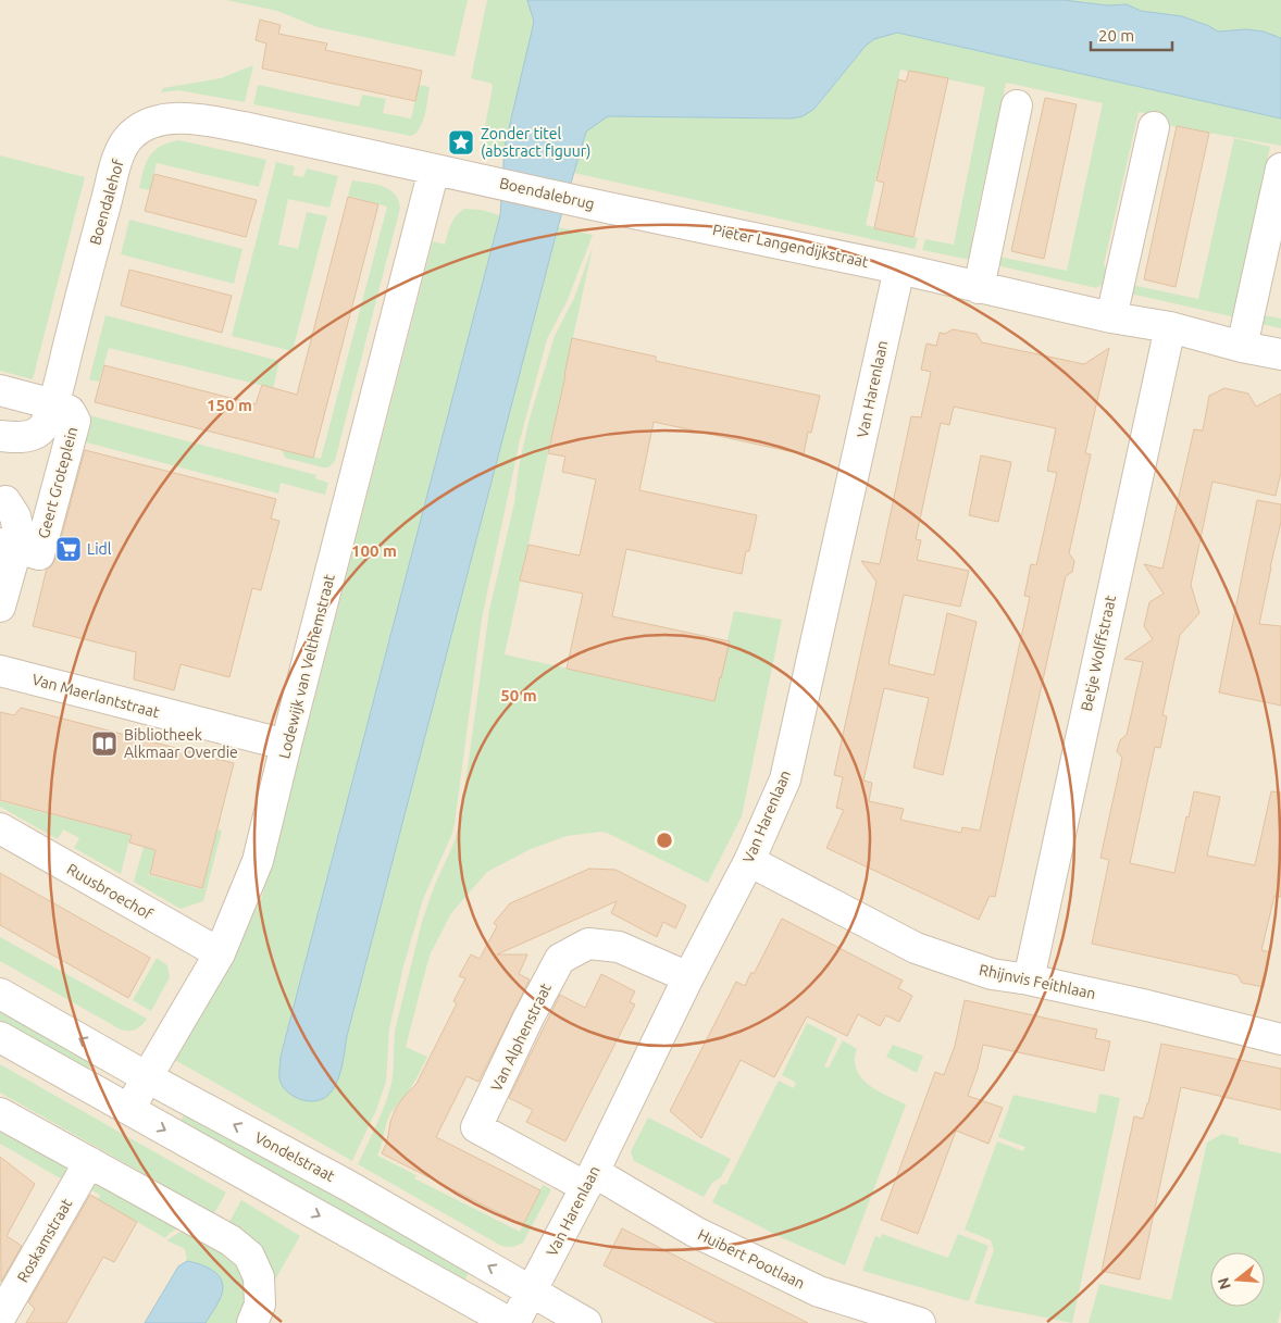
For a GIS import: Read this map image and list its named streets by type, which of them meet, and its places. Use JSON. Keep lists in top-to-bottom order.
{
  "streets": {
    "street": [
      "Boendalebrug",
      "Boendalehof",
      "Pieter Langendijkstraat",
      "Van Harenlaan",
      "Geert Groteplein",
      "Betje Wolffstraat",
      "Lodewijk van Velthemstraat",
      "Van Maerlantstraat",
      "Ruusbroechof",
      "Rhijnvis Feithlaan",
      "Van Alphenstraat",
      "Vondelstraat",
      "Roskamstraat",
      "Huibert Pootlaan"
    ]
  },
  "crossings": [
    ["Boendalebrug", "Boendalehof"],
    ["Boendalebrug", "Pieter Langendijkstraat"],
    ["Boendalehof", "Geert Groteplein"],
    ["Boendalehof", "Lodewijk van Velthemstraat"],
    ["Pieter Langendijkstraat", "Van Harenlaan"],
    ["Pieter Langendijkstraat", "Betje Wolffstraat"],
    ["Van Harenlaan", "Rhijnvis Feithlaan"],
    ["Van Harenlaan", "Van Alphenstraat"],
    ["Van Harenlaan", "Vondelstraat"],
    ["Van Harenlaan", "Huibert Pootlaan"],
    ["Betje Wolffstraat", "Rhijnvis Feithlaan"],
    ["Lodewijk van Velthemstraat", "Van Maerlantstraat"],
    ["Lodewijk van Velthemstraat", "Ruusbroechof"],
    ["Lodewijk van Velthemstraat", "Vondelstraat"],
    ["Van Alphenstraat", "Huibert Pootlaan"]
  ],
  "places": {
    "place": ["Zonder titel (abstract figuur)"],
    "supermarket": ["Lidl"],
    "library": ["Bibliotheek Alkmaar Overdie"]
  },
  "scale_bar": "20 m",
  "north": "left",
  "rings": ["150 m", "100 m", "50 m"]
}
